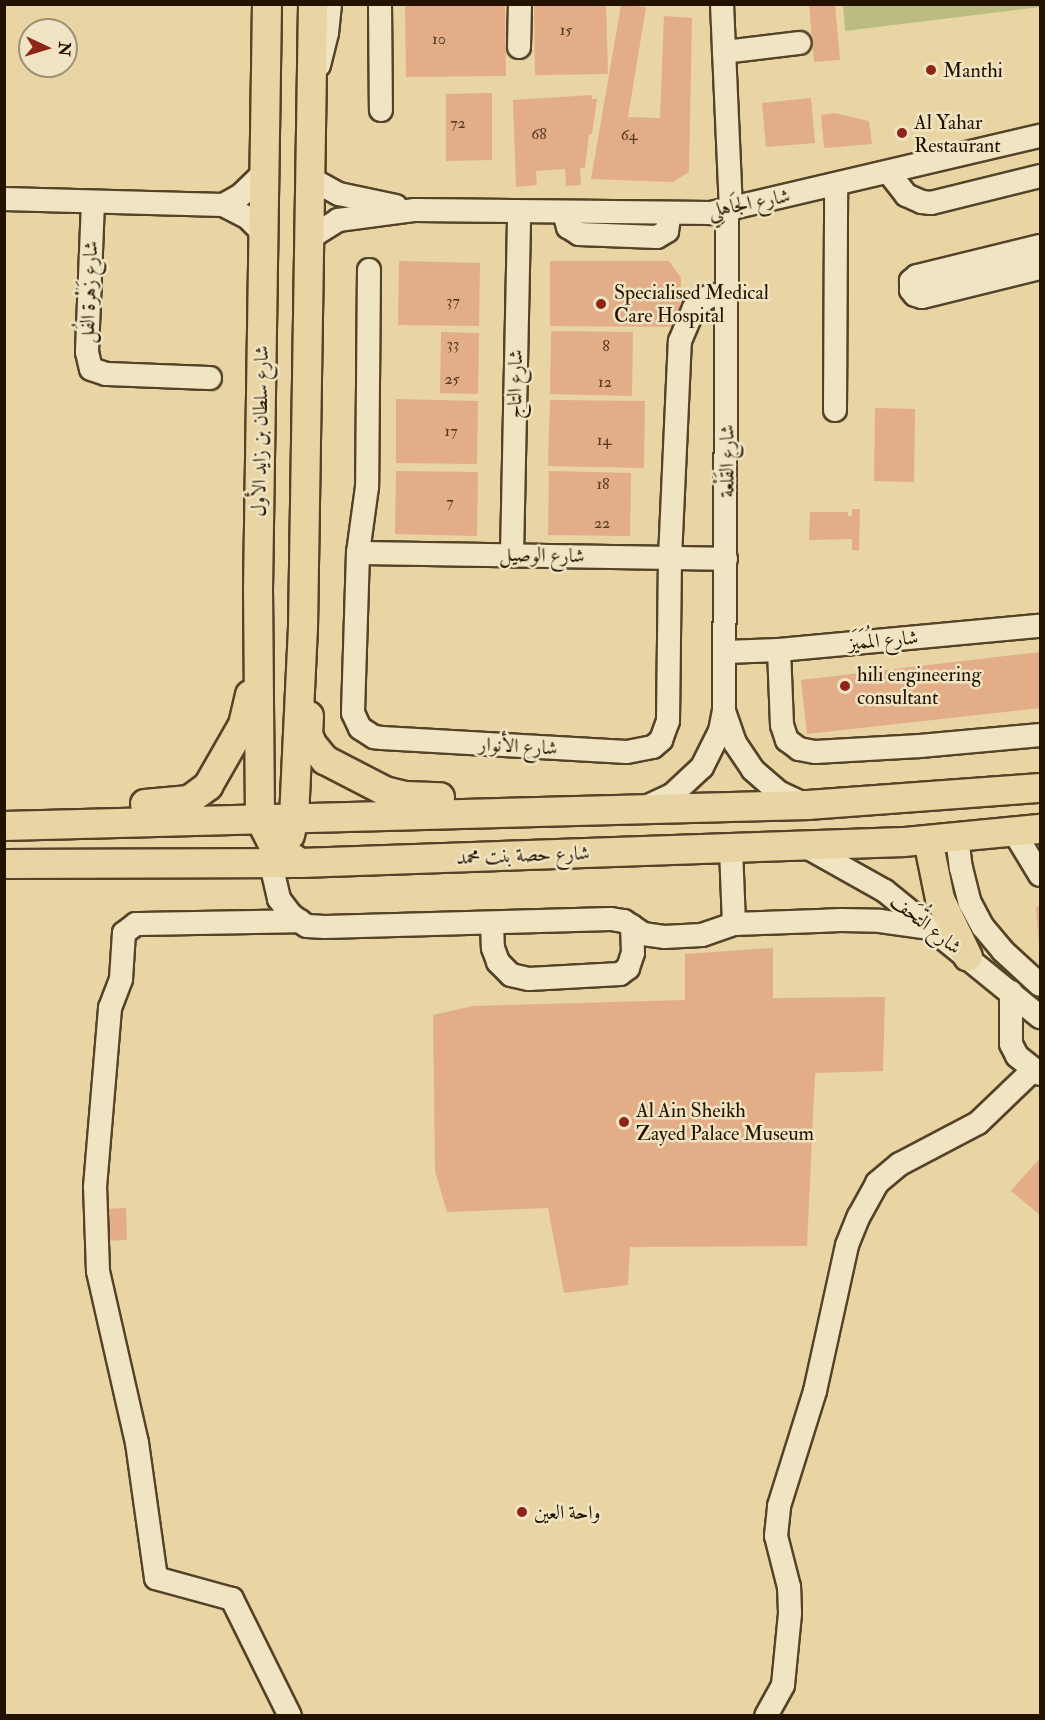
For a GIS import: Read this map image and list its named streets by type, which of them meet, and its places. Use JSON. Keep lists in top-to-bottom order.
{
  "streets": {
    "main road": ["شارع سلطان بن زايد الأول", "شارع حصة بنت محمد"],
    "street": [
      "شارع الجَاهلِي",
      "شارع زَهْرة الفُل",
      "شارع التاج",
      "شارع القَلْعة",
      "شارع الوصيل",
      "شارع المُمَيَز",
      "شارع الأنوار",
      "شارع التُّحَف"
    ]
  },
  "crossings": [
    ["شارع الجَاهلِي", "شارع التاج"],
    ["شارع الجَاهلِي", "شارع القَلْعة"],
    ["شارع التاج", "شارع الوصيل"],
    ["شارع سلطان بن زايد الأول", "شارع حصة بنت محمد"],
    ["شارع القَلْعة", "شارع الوصيل"],
    ["شارع القَلْعة", "شارع المُمَيَز"],
    ["شارع القَلْعة", "شارع الأنوار"],
    ["شارع الوصيل", "شارع الأنوار"],
    ["شارع حصة بنت محمد", "شارع التُّحَف"]
  ],
  "places": [
    "Manthi",
    "Al Yahar Restaurant",
    "Specialised Medical Care Hospital",
    "hili engineering consultant",
    "Al Ain Sheikh Zayed Palace Museum",
    "واحة العين"
  ],
  "house_numbers": [
    "15",
    "10",
    "72",
    "68",
    "64",
    "37",
    "33",
    "8",
    "25",
    "12",
    "17",
    "14",
    "18",
    "7",
    "22"
  ],
  "north": "right"
}
